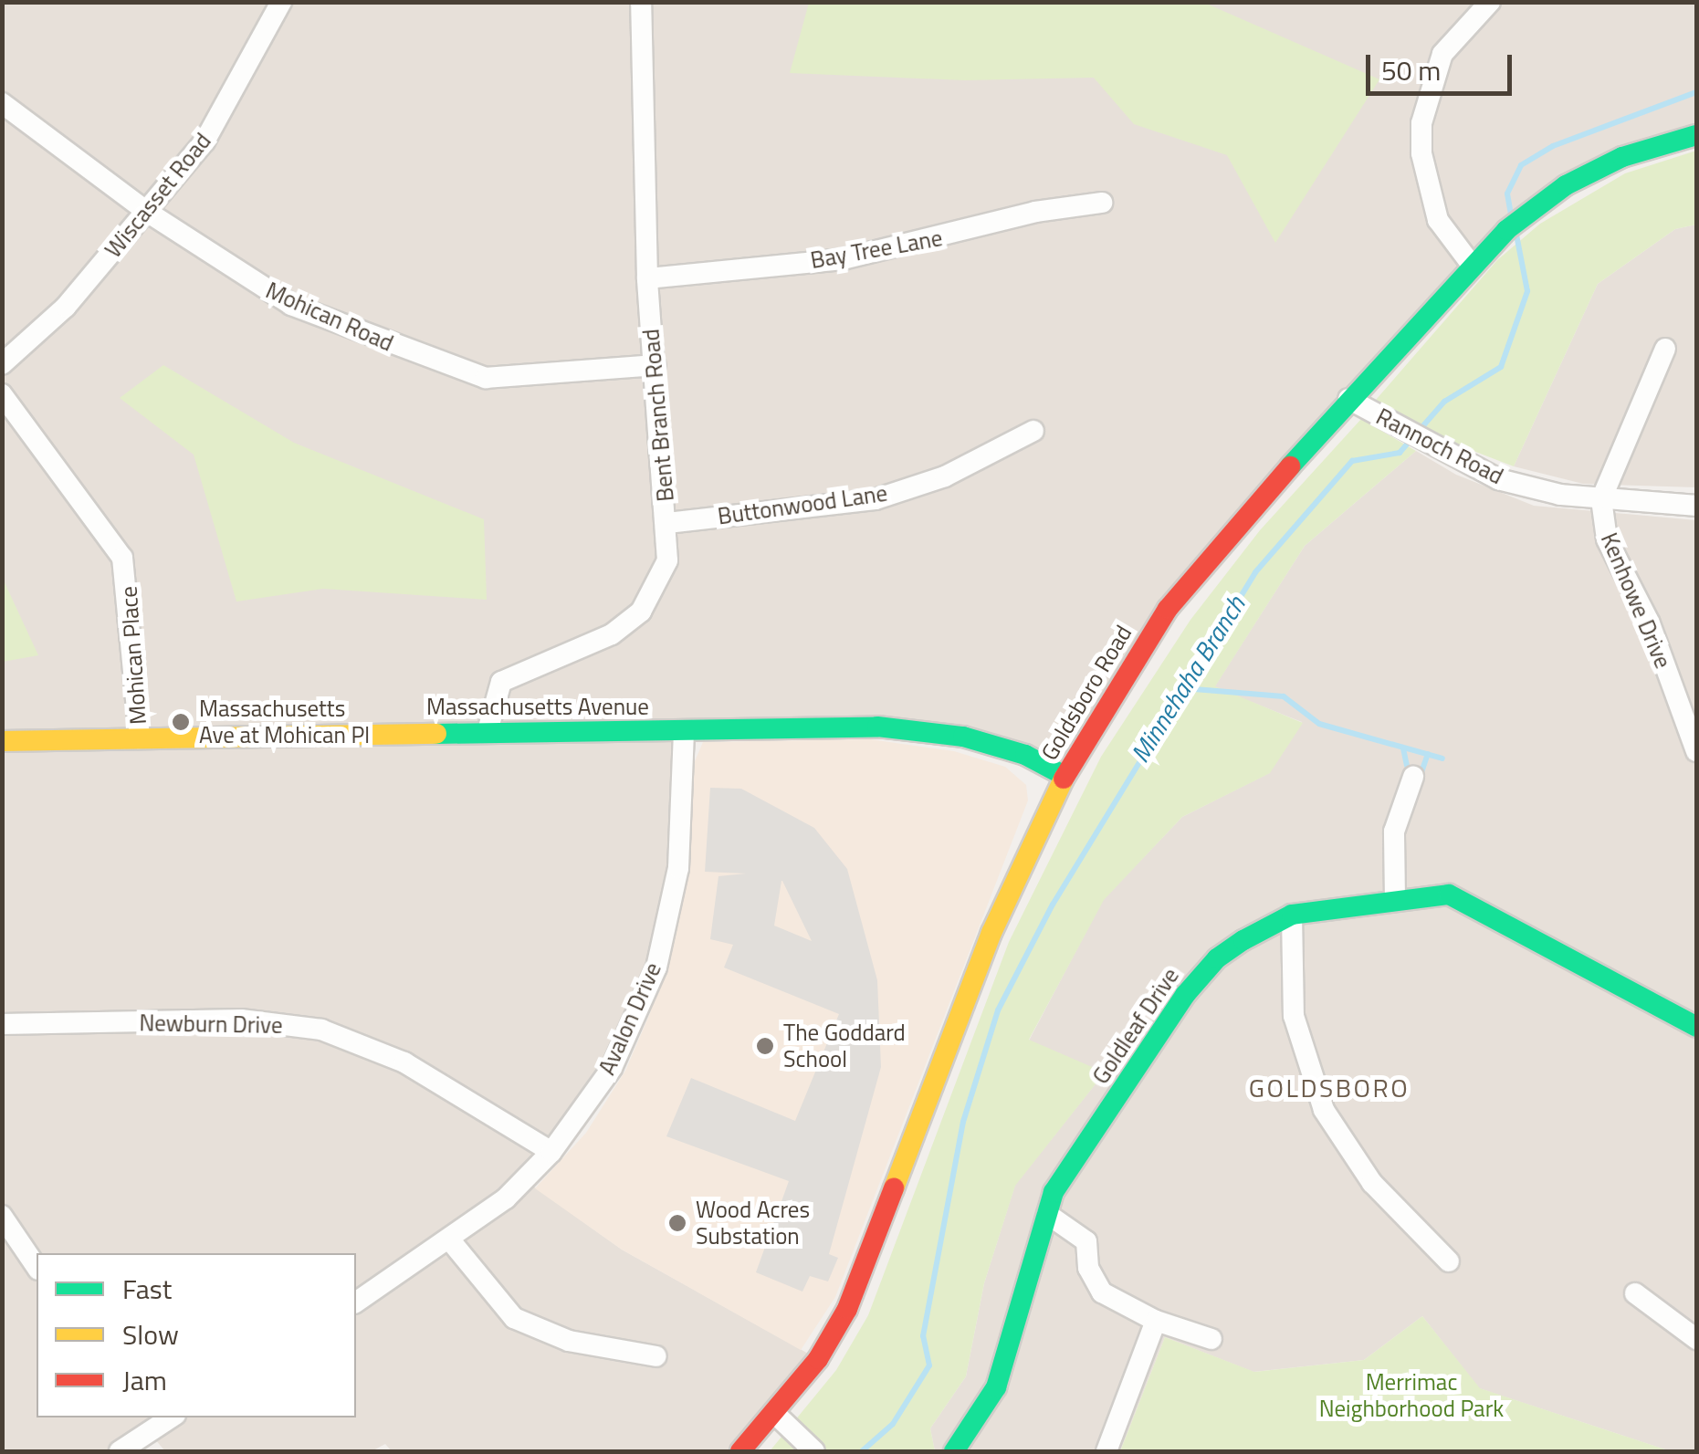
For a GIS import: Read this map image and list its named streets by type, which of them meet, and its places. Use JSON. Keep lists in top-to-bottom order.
{
  "streets": {
    "main road": ["Goldsboro Road", "Massachusetts Avenue", "Goldleaf Drive"],
    "street": [
      "Wiscasset Road",
      "Bay Tree Lane",
      "Mohican Road",
      "Bent Branch Road",
      "Rannoch Road",
      "Buttonwood Lane",
      "Kenhowe Drive",
      "Mohican Place",
      "Avalon Drive",
      "Newburn Drive"
    ]
  },
  "crossings": [
    ["Wiscasset Road", "Mohican Road"],
    ["Bay Tree Lane", "Bent Branch Road"],
    ["Mohican Road", "Bent Branch Road"],
    ["Bent Branch Road", "Buttonwood Lane"],
    ["Bent Branch Road", "Massachusetts Avenue"],
    ["Rannoch Road", "Kenhowe Drive"],
    ["Rannoch Road", "Goldsboro Road"],
    ["Mohican Place", "Massachusetts Avenue"],
    ["Goldsboro Road", "Massachusetts Avenue"],
    ["Massachusetts Avenue", "Avalon Drive"],
    ["Avalon Drive", "Newburn Drive"]
  ],
  "districts": ["GOLDSBORO"],
  "water": ["Minnehaha Branch"],
  "parks": ["Merrimac Neighborhood Park"],
  "places": ["Massachusetts Ave at Mohican Pl", "The Goddard School", "Wood Acres Substation"],
  "legend": ["Fast", "Slow", "Jam"],
  "scale_bar": "50 m"
}
